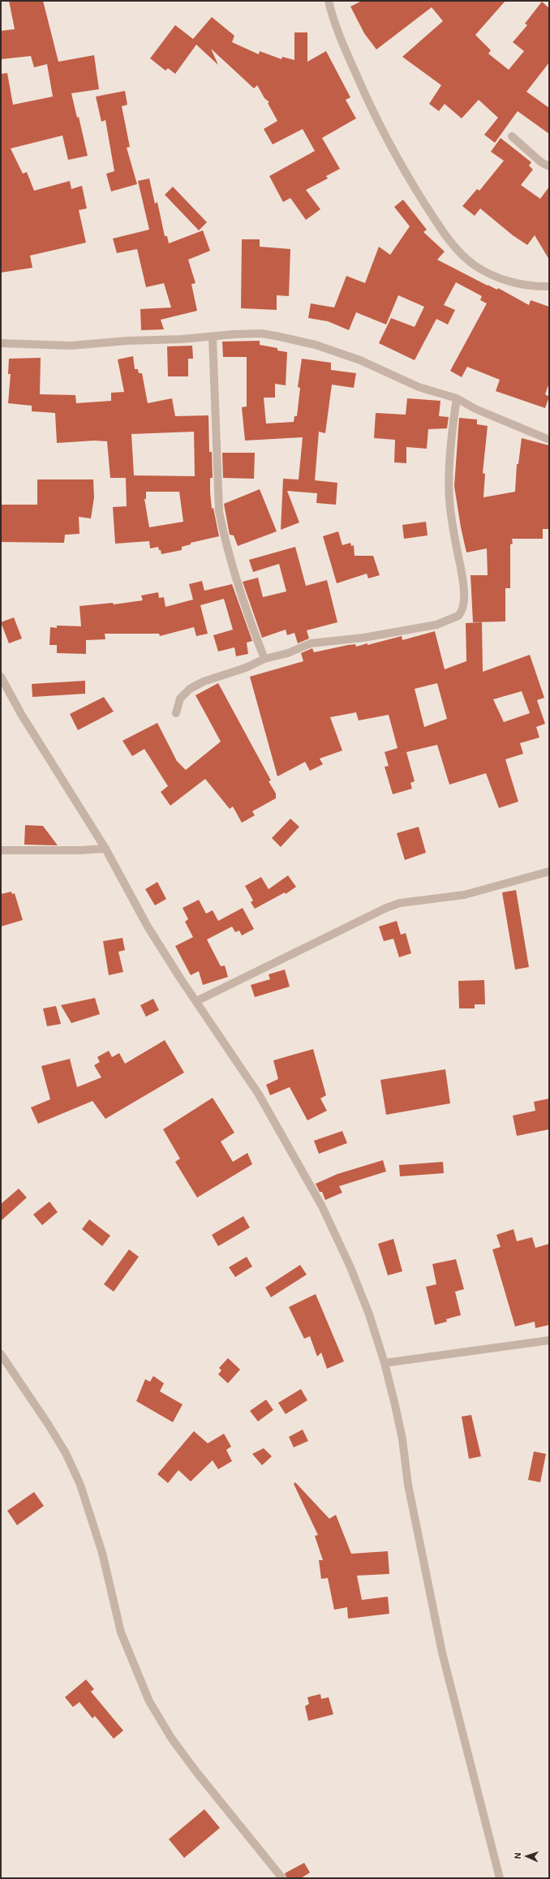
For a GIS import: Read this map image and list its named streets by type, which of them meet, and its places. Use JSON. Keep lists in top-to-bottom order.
{
  "north": "left"
}
